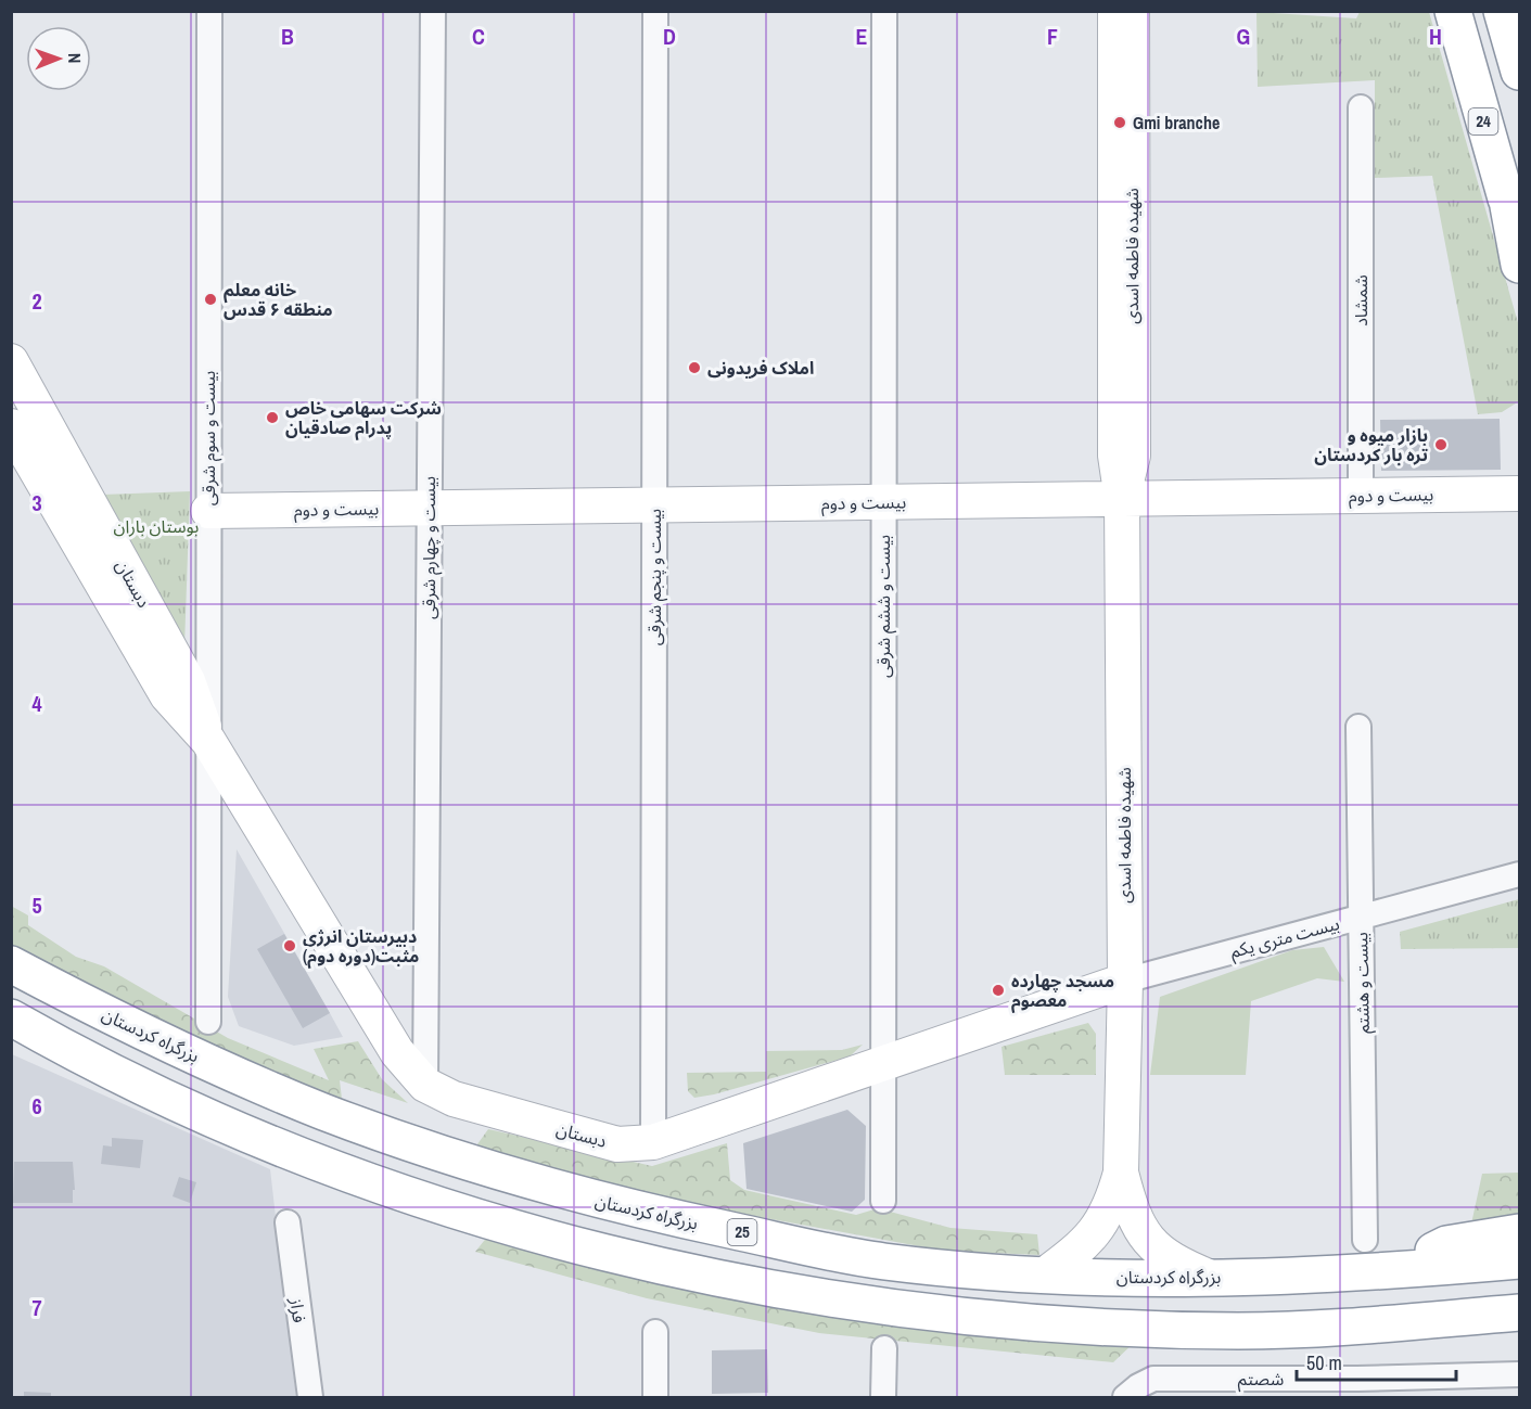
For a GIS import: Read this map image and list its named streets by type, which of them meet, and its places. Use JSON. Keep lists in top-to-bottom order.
{
  "streets": {
    "highway": ["24", "بزرگراه کردستان", "25"],
    "street": [
      "شهیده فاطمه اسدی",
      "شمشاد",
      "بیست و سوم شرقی",
      "بیست و دوم",
      "بیست و چهارم شرقی",
      "بیست و پنجم شرقی",
      "دبستان",
      "بیست و ششم شرقی",
      "بیست متری یکم",
      "بیست و هشتم",
      "فراز",
      "شصتم"
    ]
  },
  "crossings": [
    ["شهیده فاطمه اسدی", "بیست و دوم"],
    ["شهیده فاطمه اسدی", "دبستان"],
    ["شهیده فاطمه اسدی", "بیست متری یکم"],
    ["شمشاد", "بیست و دوم"],
    ["بیست و سوم شرقی", "بیست و دوم"],
    ["بیست و سوم شرقی", "دبستان"],
    ["بیست و دوم", "بیست و چهارم شرقی"],
    ["بیست و دوم", "بیست و پنجم شرقی"],
    ["بیست و دوم", "بیست و ششم شرقی"],
    ["بیست و چهارم شرقی", "دبستان"],
    ["بیست و پنجم شرقی", "دبستان"],
    ["دبستان", "بیست و ششم شرقی"],
    ["دبستان", "بیست متری یکم"],
    ["بیست متری یکم", "بیست و هشتم"]
  ],
  "parks": ["بوستان باران"],
  "places": [
    "Gmi branche",
    "خانه معلم منطقه ۶ قدس",
    "املاک فریدونی",
    "شرکت سهامی خاص پدرام صادقیان",
    "بازار میوه و تره بار کردستان",
    "دبیرستان انرژی مثبت(دوره دوم)",
    "مسجد چهارده معصوم"
  ],
  "scale_bar": "50 m",
  "north": "right",
  "grid": {
    "columns": [
      "B",
      "C",
      "D",
      "E",
      "F",
      "G",
      "H"
    ],
    "rows": [
      "2",
      "3",
      "4",
      "5",
      "6",
      "7"
    ]
  }
}
